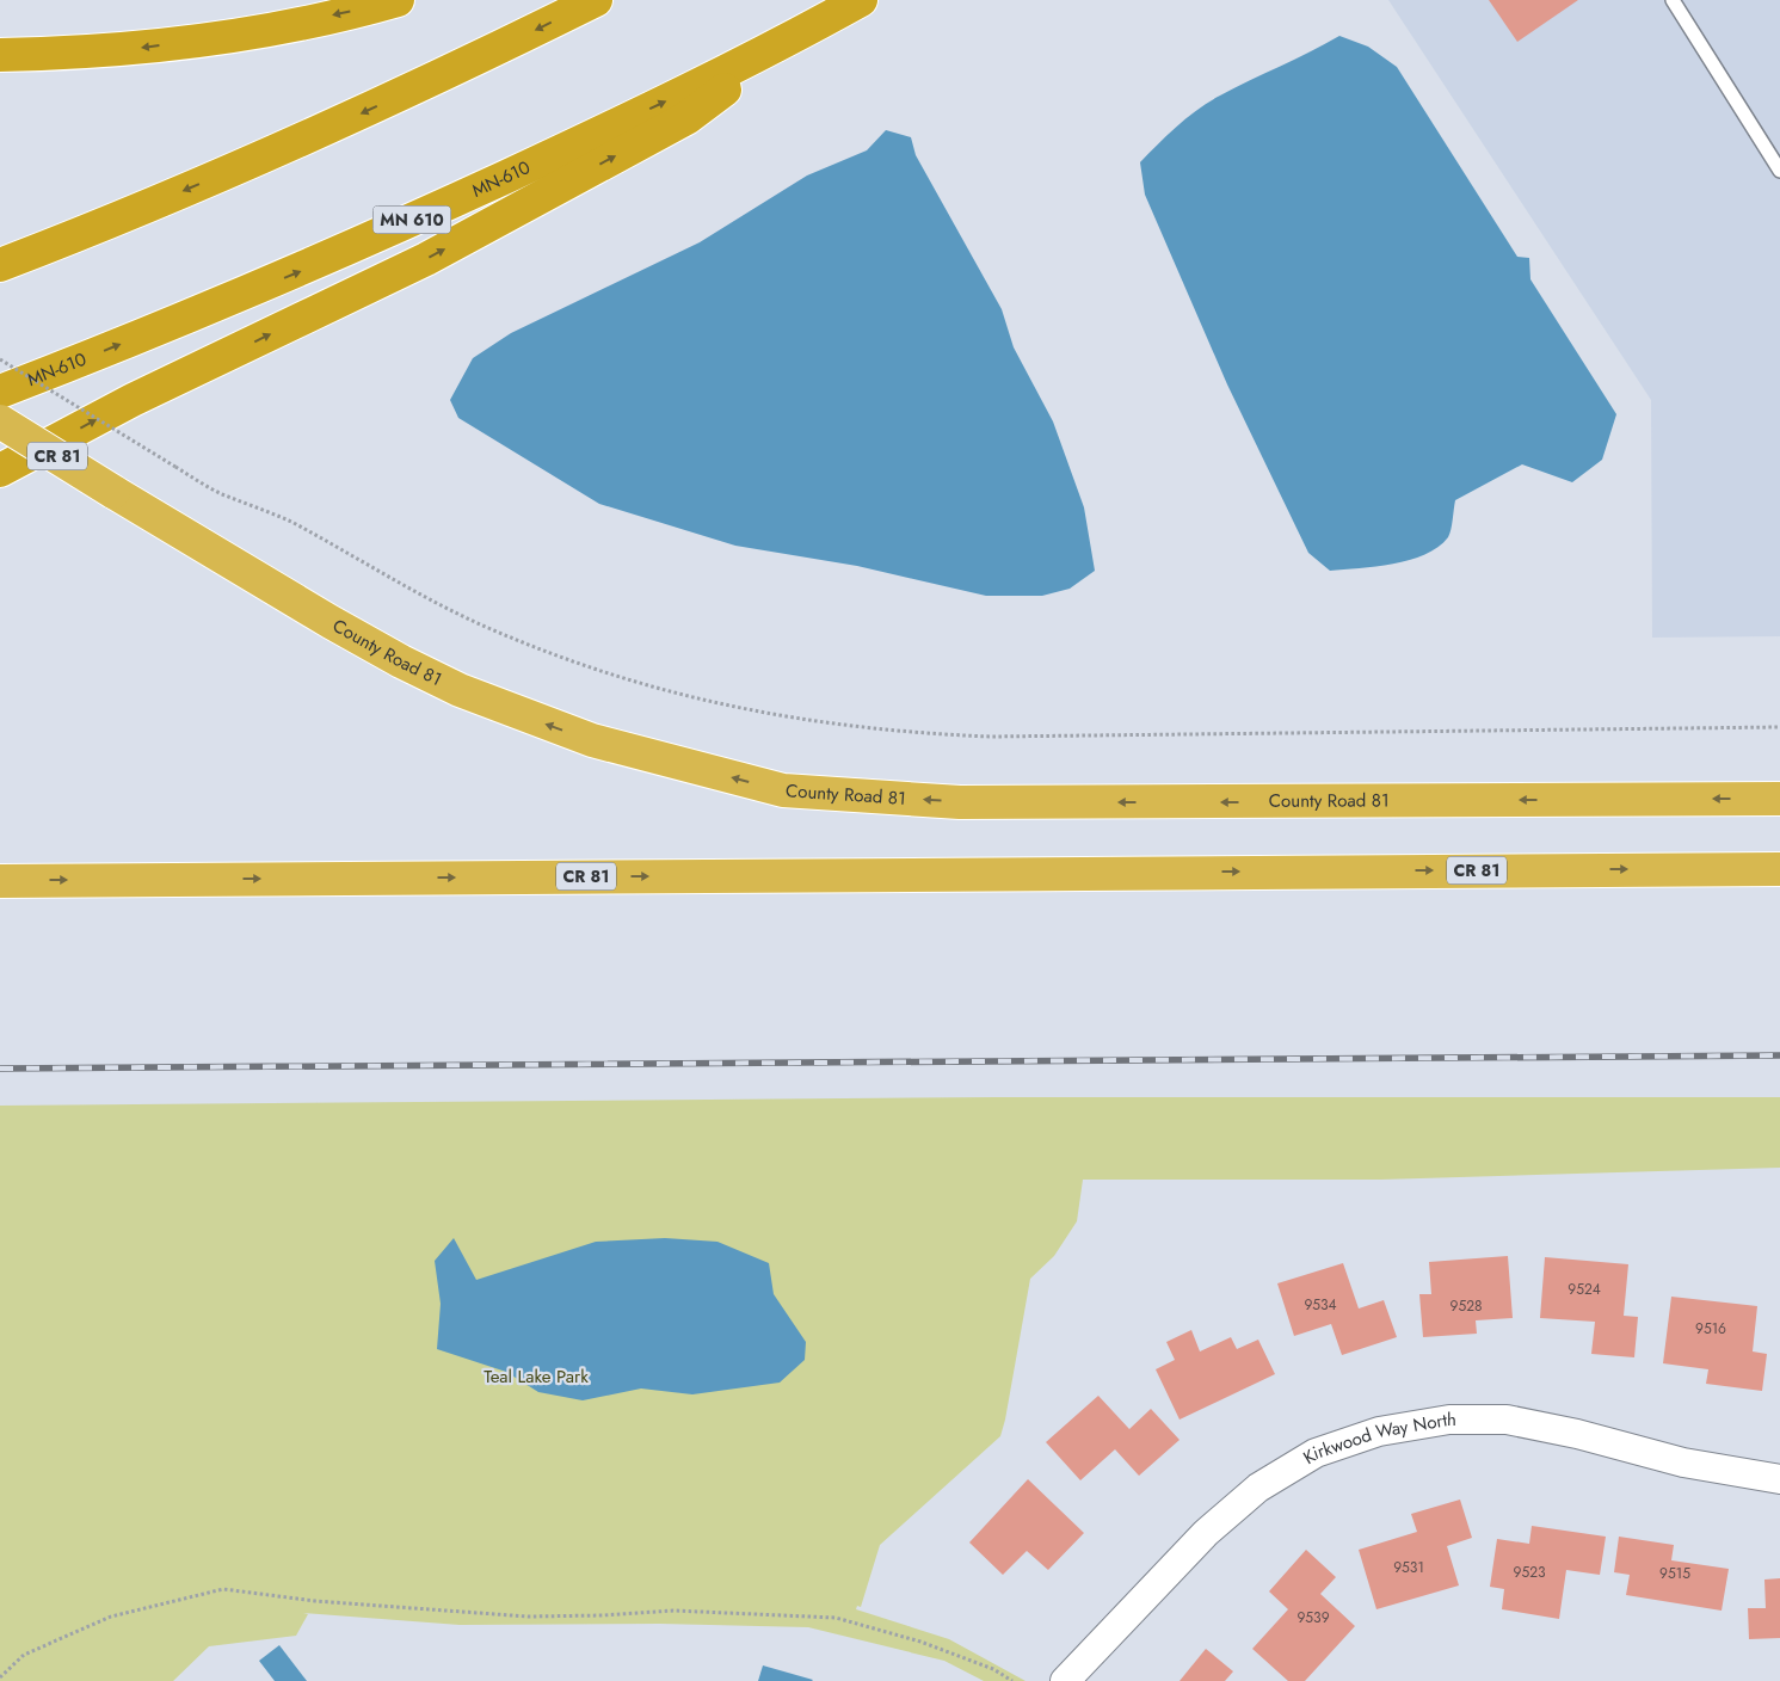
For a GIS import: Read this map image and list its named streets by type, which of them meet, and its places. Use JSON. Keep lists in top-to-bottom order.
{
  "streets": {
    "highway": [
      "MN-610",
      "MN 610",
      "CR 81",
      "County Road 81"
    ],
    "street": ["Kirkwood Way North"]
  },
  "parks": ["Teal Lake Park"],
  "house_numbers": [
    "9524",
    "9534",
    "9528",
    "9516",
    "9531",
    "9523",
    "9515",
    "9539"
  ]
}
